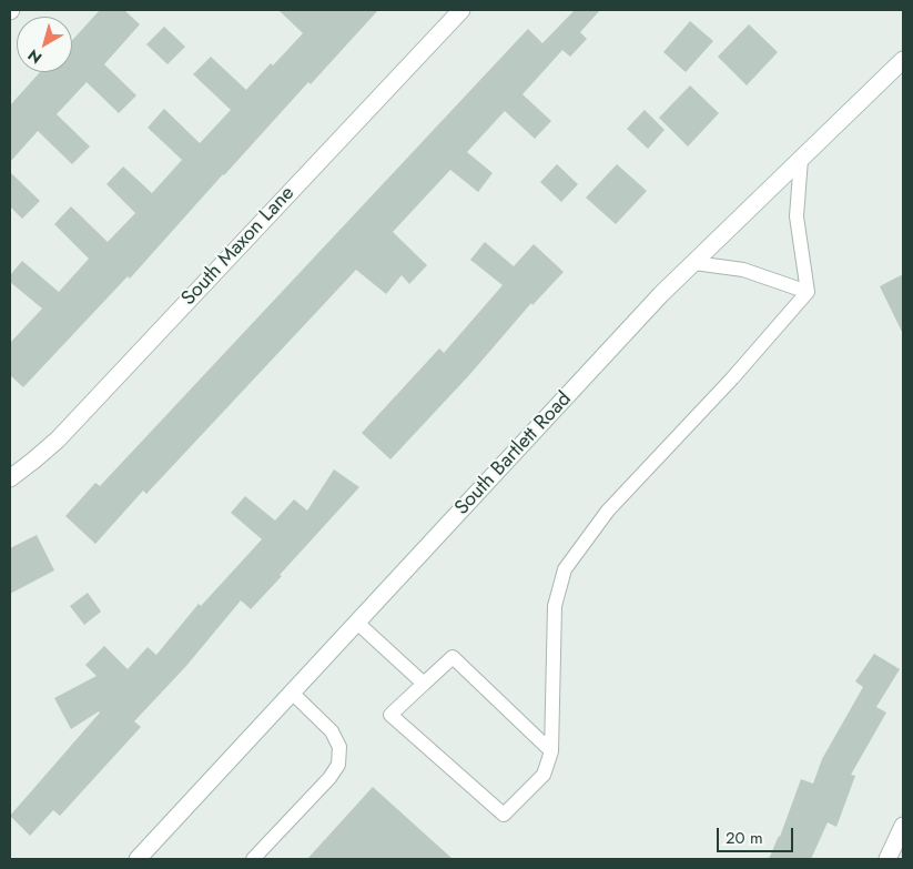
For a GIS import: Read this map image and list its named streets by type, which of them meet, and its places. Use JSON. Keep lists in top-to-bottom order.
{
  "streets": {
    "main road": ["South Maxon Lane", "South Bartlett Road"]
  },
  "scale_bar": "20 m",
  "north": "bottom left"
}
